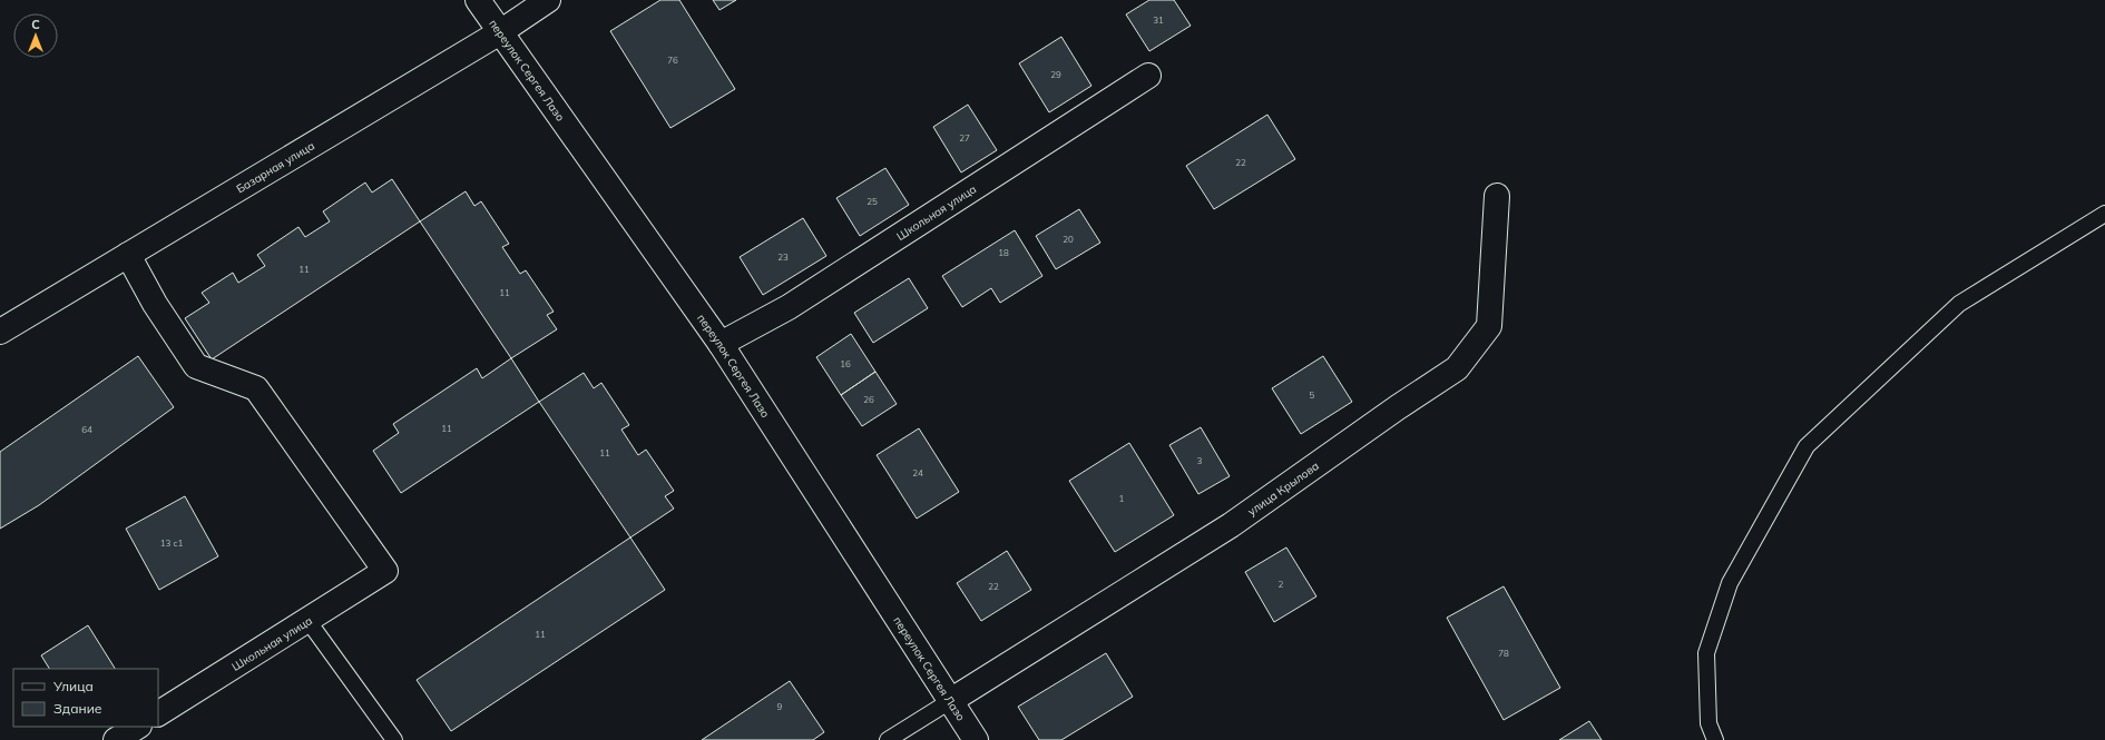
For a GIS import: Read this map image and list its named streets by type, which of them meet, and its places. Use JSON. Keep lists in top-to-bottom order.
{
  "streets": {
    "street": [
      "переулок Сергея Лазо",
      "Базарная улица",
      "Школьная улица",
      "улица Крылова"
    ]
  },
  "crossings": [
    ["переулок Сергея Лазо", "Базарная улица"],
    ["переулок Сергея Лазо", "Школьная улица"],
    ["переулок Сергея Лазо", "улица Крылова"],
    ["Базарная улица", "Школьная улица"]
  ],
  "house_numbers": [
    "31",
    "76",
    "29",
    "27",
    "22",
    "25",
    "20",
    "18",
    "23",
    "11",
    "11",
    "16",
    "5",
    "26",
    "11",
    "64",
    "11",
    "3",
    "24",
    "1",
    "13 с1",
    "2",
    "22",
    "11",
    "78",
    "9"
  ],
  "legend": ["Улица", "Здание"],
  "north": "top"
}
